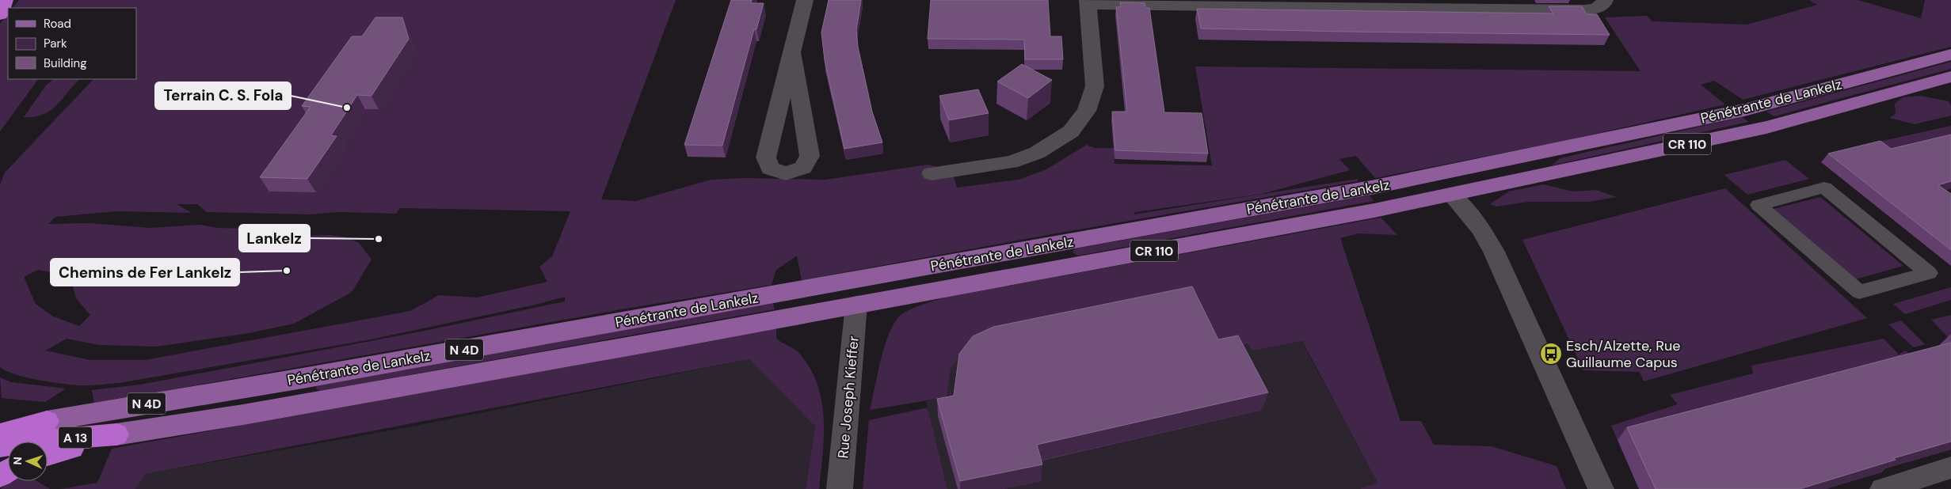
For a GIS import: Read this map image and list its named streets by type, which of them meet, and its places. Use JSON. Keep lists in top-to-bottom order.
{
  "streets": {
    "highway": ["A 13"],
    "main road": ["Pénétrante de Lankelz", "CR 110", "N 4D"],
    "street": ["Rue Joseph Kieffer"]
  },
  "crossings": [
    ["Pénétrante de Lankelz", "Rue Joseph Kieffer"],
    ["Pénétrante de Lankelz", "A 13"]
  ],
  "places": {
    "other": ["Terrain C. S. Fola", "Lankelz", "Chemins de Fer Lankelz"],
    "bus stop": ["Esch/Alzette, Rue Guillaume Capus"]
  },
  "legend": ["Road", "Park", "Building"],
  "north": "left"
}
